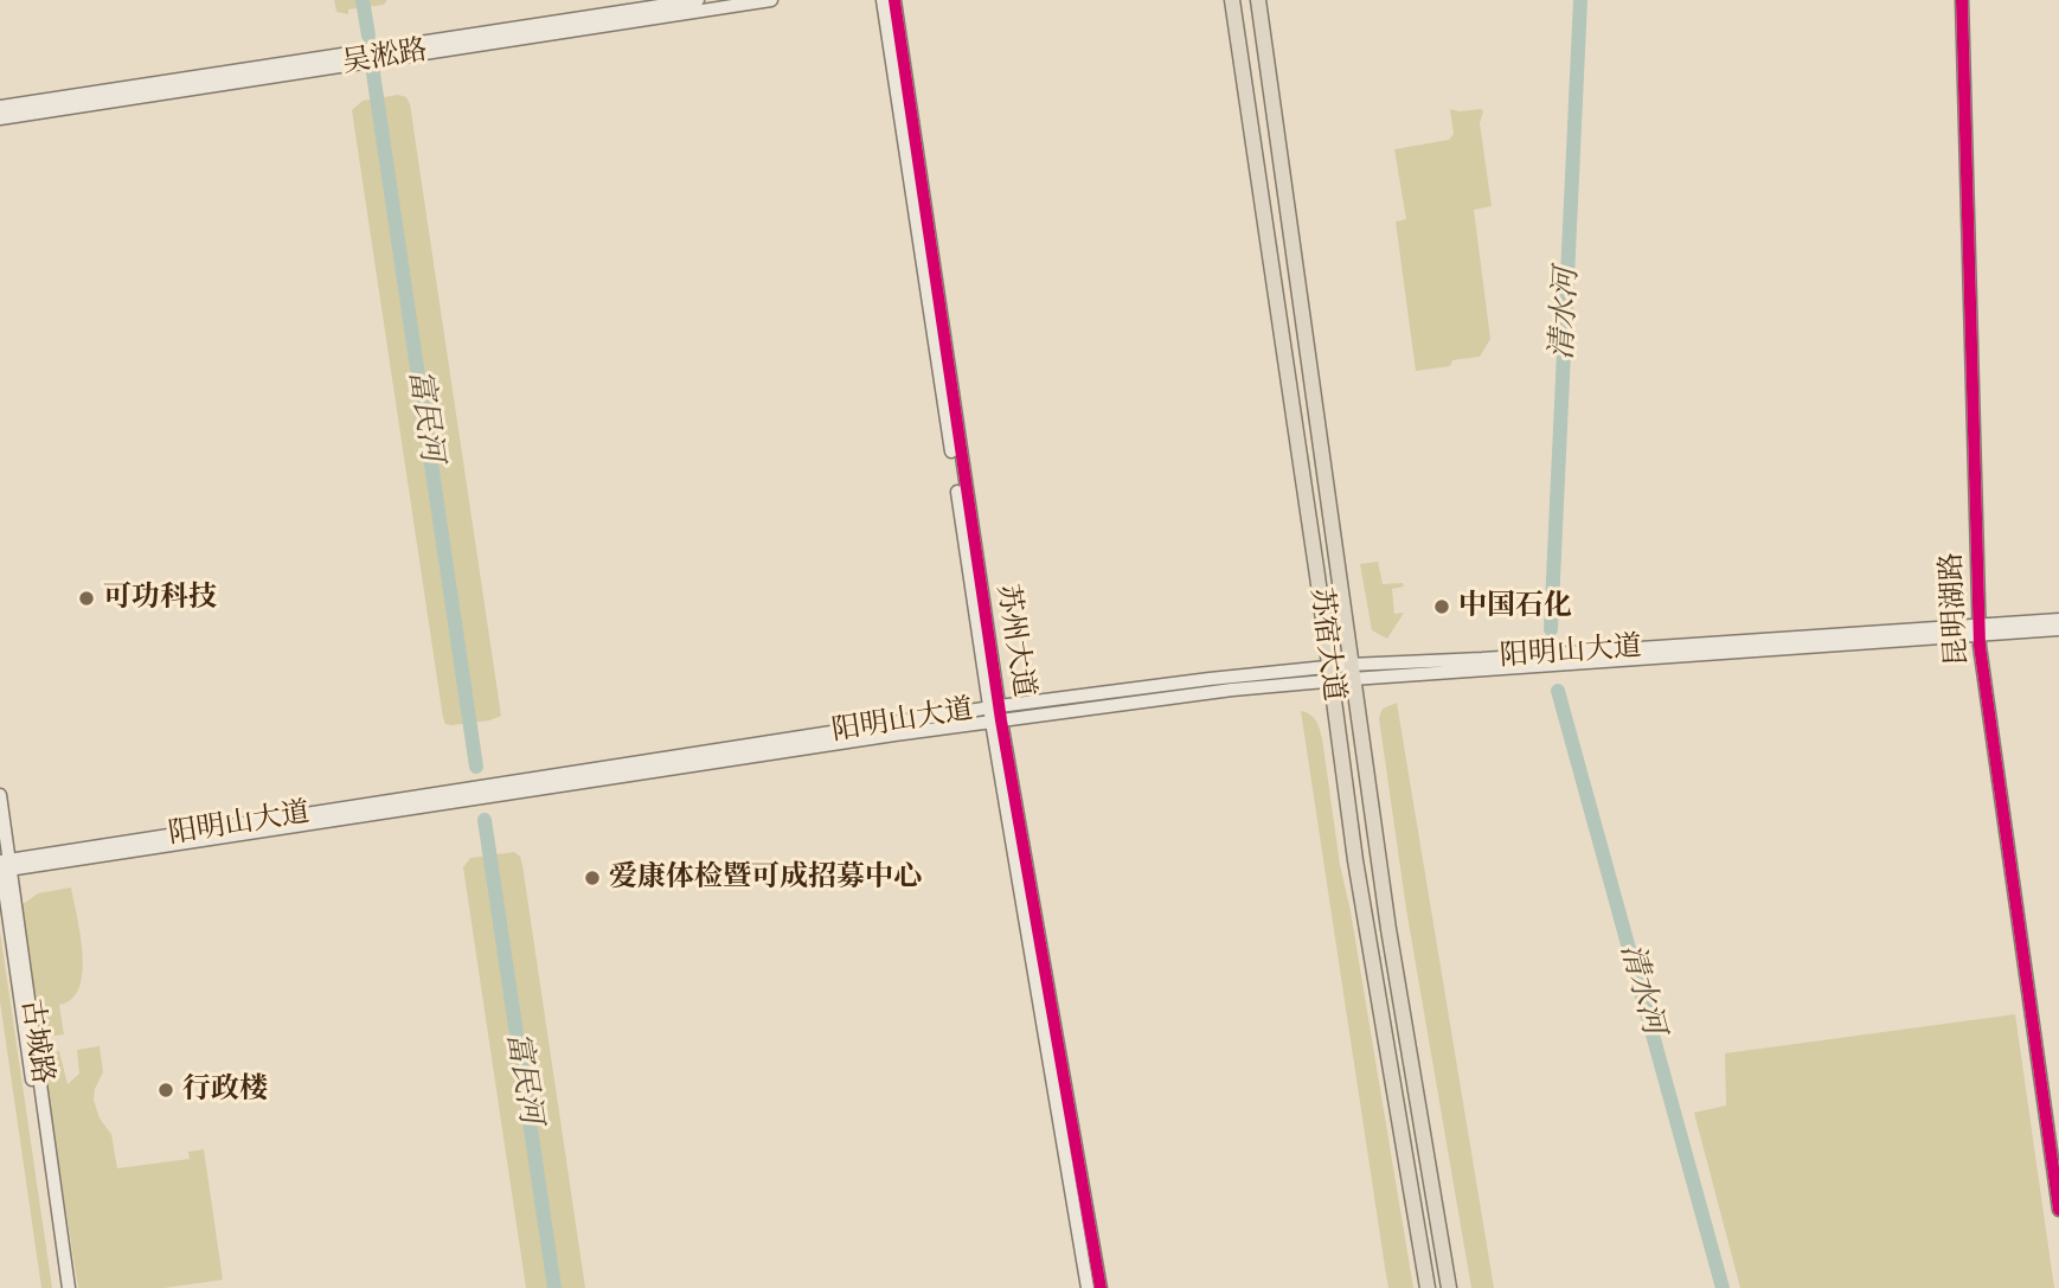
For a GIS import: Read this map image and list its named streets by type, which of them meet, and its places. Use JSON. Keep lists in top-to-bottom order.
{
  "streets": {
    "main road": [
      "吴淞路",
      "昆明湖路",
      "苏州大道",
      "苏宿大道",
      "阳明山大道",
      "古城路"
    ]
  },
  "crossings": [
    ["昆明湖路", "阳明山大道"],
    ["苏州大道", "阳明山大道"],
    ["苏宿大道", "阳明山大道"],
    ["阳明山大道", "古城路"]
  ],
  "water": ["清水河", "富民河"],
  "places": [
    "可功科技",
    "中国石化",
    "爱康体检暨可成招募中心",
    "行政楼"
  ]
}
